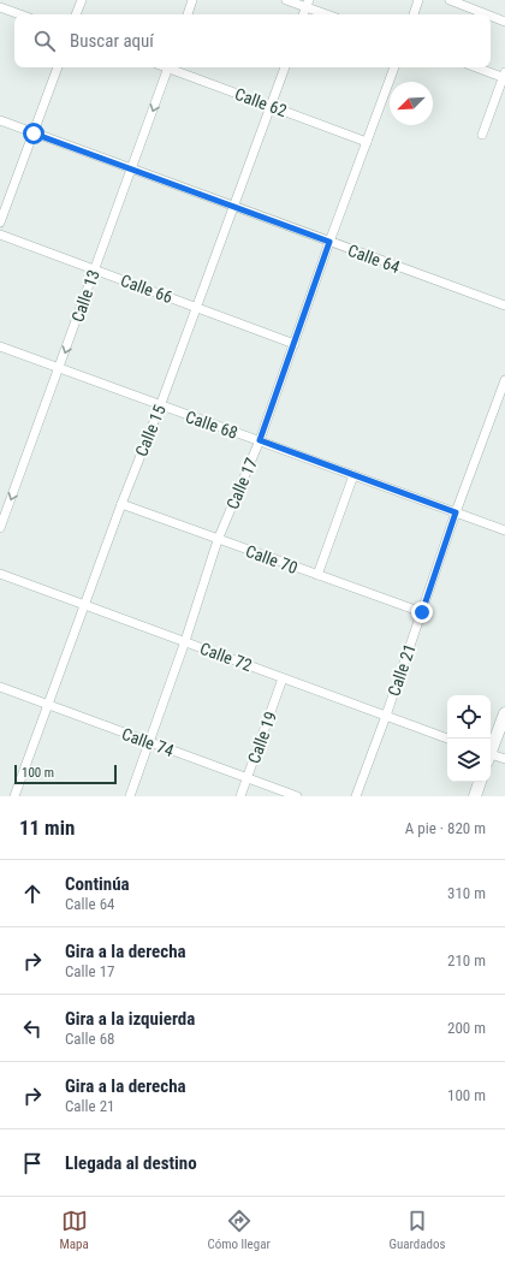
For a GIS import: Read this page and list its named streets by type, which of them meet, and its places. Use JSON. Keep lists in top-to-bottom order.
{
  "streets": {
    "street": [
      "Calle 62",
      "Calle 64",
      "Calle 66",
      "Calle 13",
      "Calle 68",
      "Calle 15",
      "Calle 17",
      "Calle 70",
      "Calle 72",
      "Calle 21",
      "Calle 19",
      "Calle 74"
    ]
  },
  "crossings": [
    ["Calle 62", "Calle 15"],
    ["Calle 62", "Calle 17"],
    ["Calle 64", "Calle 13"],
    ["Calle 64", "Calle 15"],
    ["Calle 64", "Calle 17"],
    ["Calle 66", "Calle 13"],
    ["Calle 66", "Calle 15"],
    ["Calle 66", "Calle 17"],
    ["Calle 13", "Calle 68"],
    ["Calle 68", "Calle 15"],
    ["Calle 68", "Calle 17"],
    ["Calle 68", "Calle 21"],
    ["Calle 15", "Calle 70"],
    ["Calle 15", "Calle 72"],
    ["Calle 15", "Calle 74"],
    ["Calle 17", "Calle 70"],
    ["Calle 17", "Calle 72"],
    ["Calle 17", "Calle 74"],
    ["Calle 70", "Calle 21"],
    ["Calle 72", "Calle 21"],
    ["Calle 72", "Calle 19"],
    ["Calle 19", "Calle 74"]
  ],
  "one_way": ["Calle 13"],
  "scale_bar": "100 m",
  "north": "bottom left",
  "page": {
    "search": "Buscar aquí",
    "scale": "100 m",
    "heading": ["11 min", "A pie · 820 m"],
    "list": [
      ["Continúa", "Calle 64", "310 m"],
      ["Gira a la derecha", "Calle 17", "210 m"],
      ["Gira a la izquierda", "Calle 68", "200 m"],
      ["Gira a la derecha", "Calle 21", "100 m"],
      "Llegada al destino"
    ],
    "nav": ["Mapa", "Cómo llegar", "Guardados"]
  }
}
